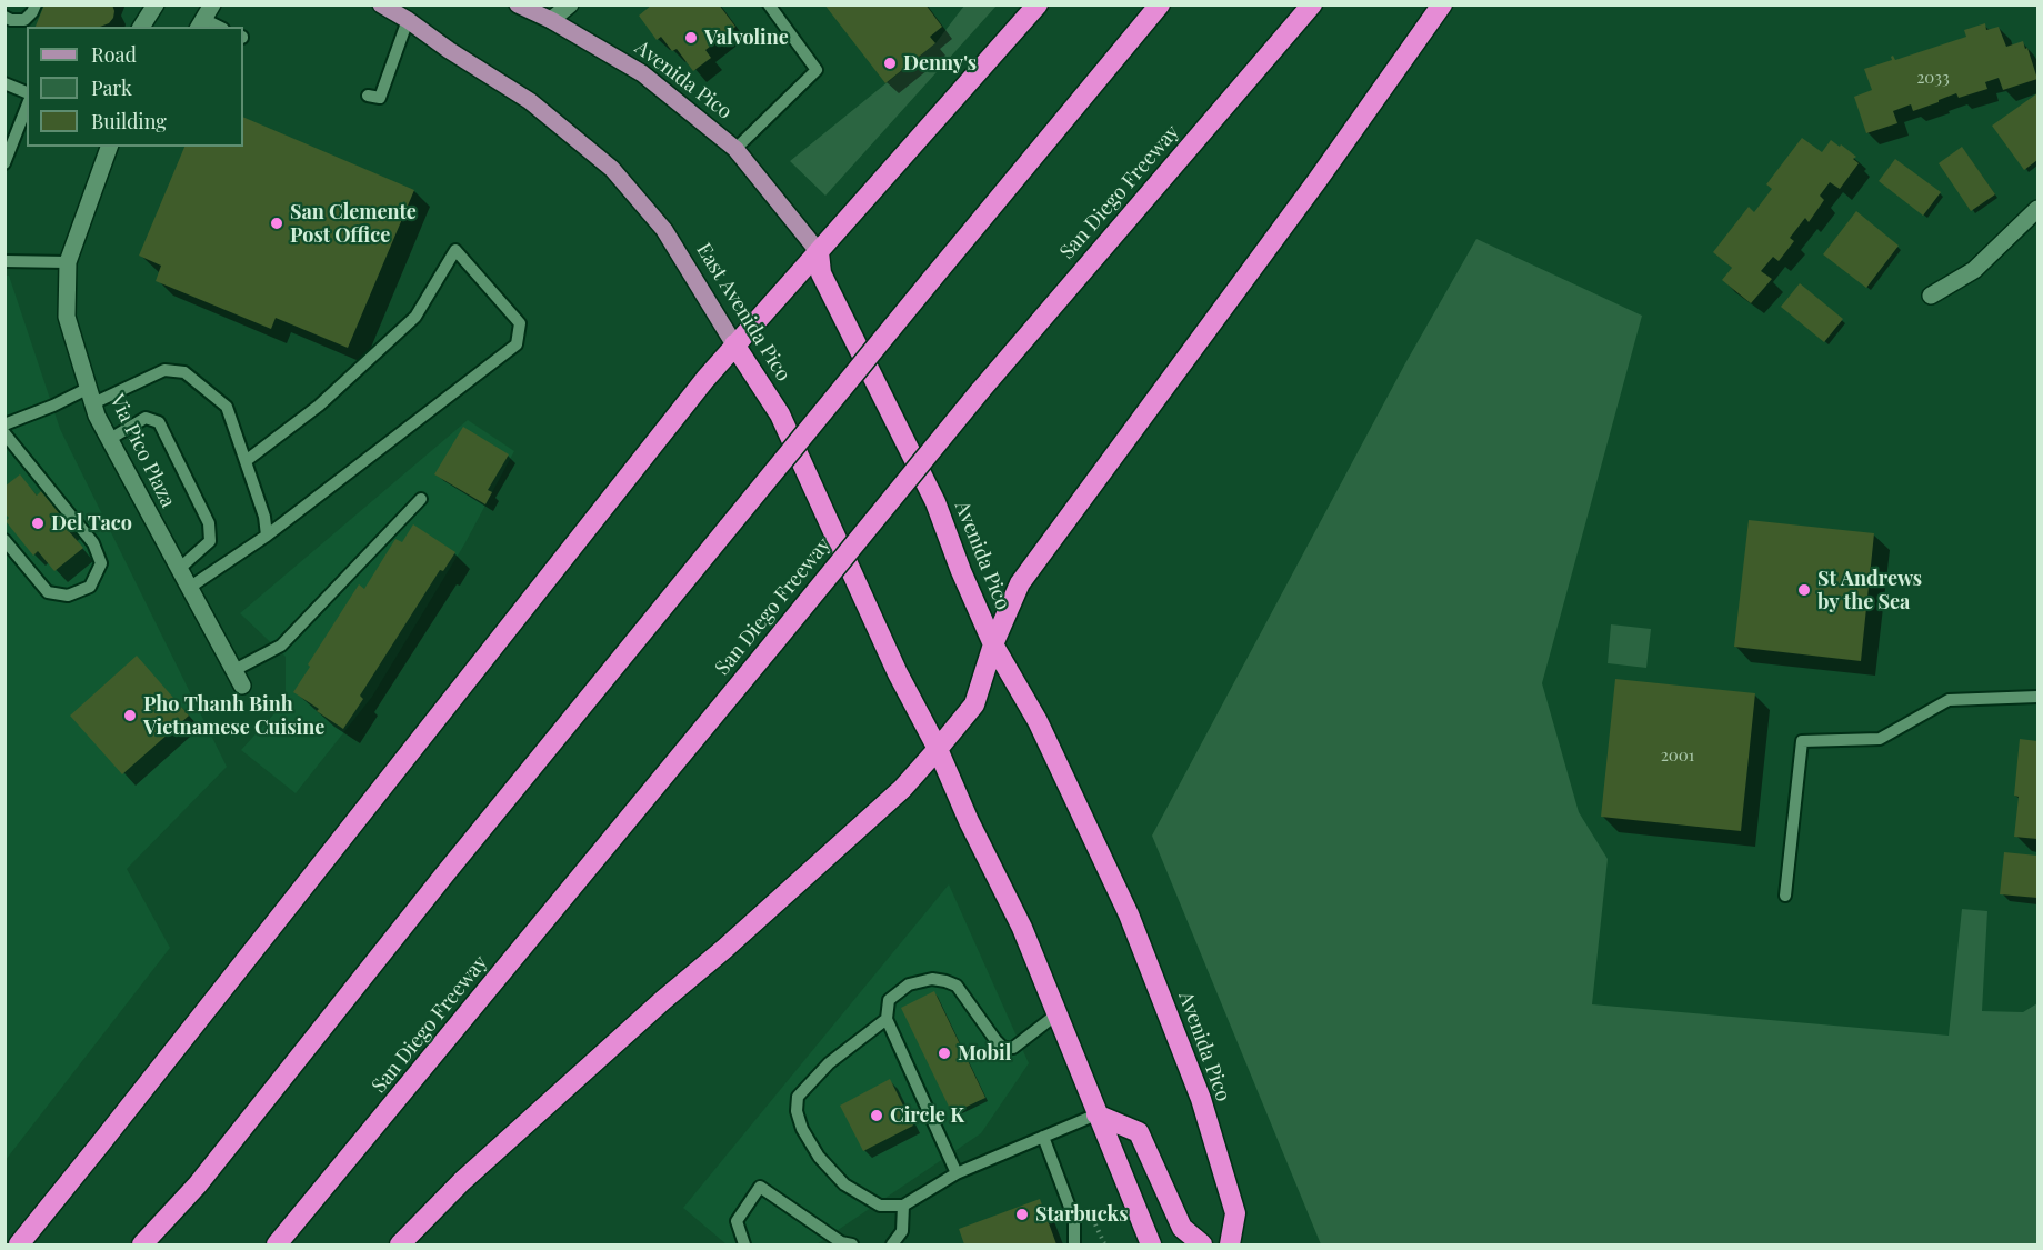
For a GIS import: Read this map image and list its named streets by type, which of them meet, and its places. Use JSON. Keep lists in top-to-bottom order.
{
  "streets": {
    "highway": ["Avenida Pico", "San Diego Freeway", "East Avenida Pico"],
    "street": ["Via Pico Plaza"]
  },
  "places": [
    "Valvoline",
    "Denny's",
    "San Clemente Post Office",
    "Del Taco",
    "St Andrews by the Sea",
    "Pho Thanh Binh Vietnamese Cuisine",
    "Mobil",
    "Circle K",
    "Starbucks"
  ],
  "house_numbers": ["2033", "2001"],
  "legend": ["Road", "Park", "Building"]
}
